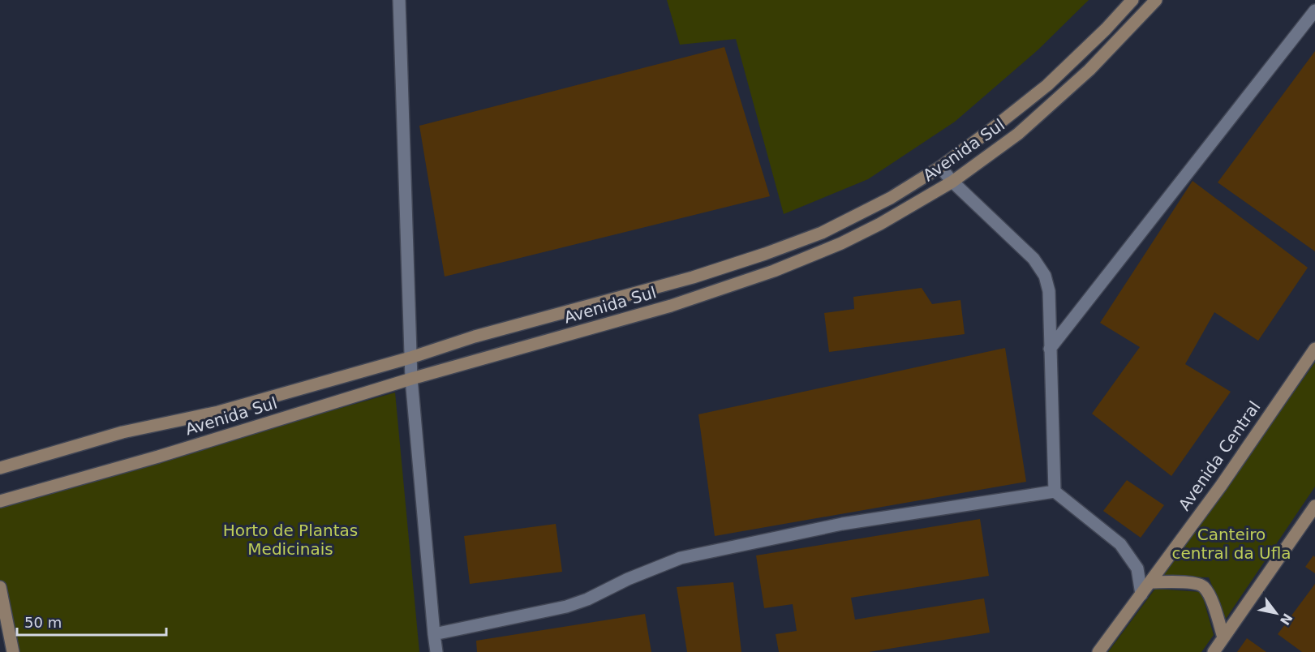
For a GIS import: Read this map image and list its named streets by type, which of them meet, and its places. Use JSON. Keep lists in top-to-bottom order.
{
  "streets": {
    "street": ["Avenida Sul", "Avenida Central"]
  },
  "parks": ["Horto de Plantas Medicinais", "Canteiro central da Ufla"],
  "scale_bar": "50 m",
  "north": "bottom right"
}
